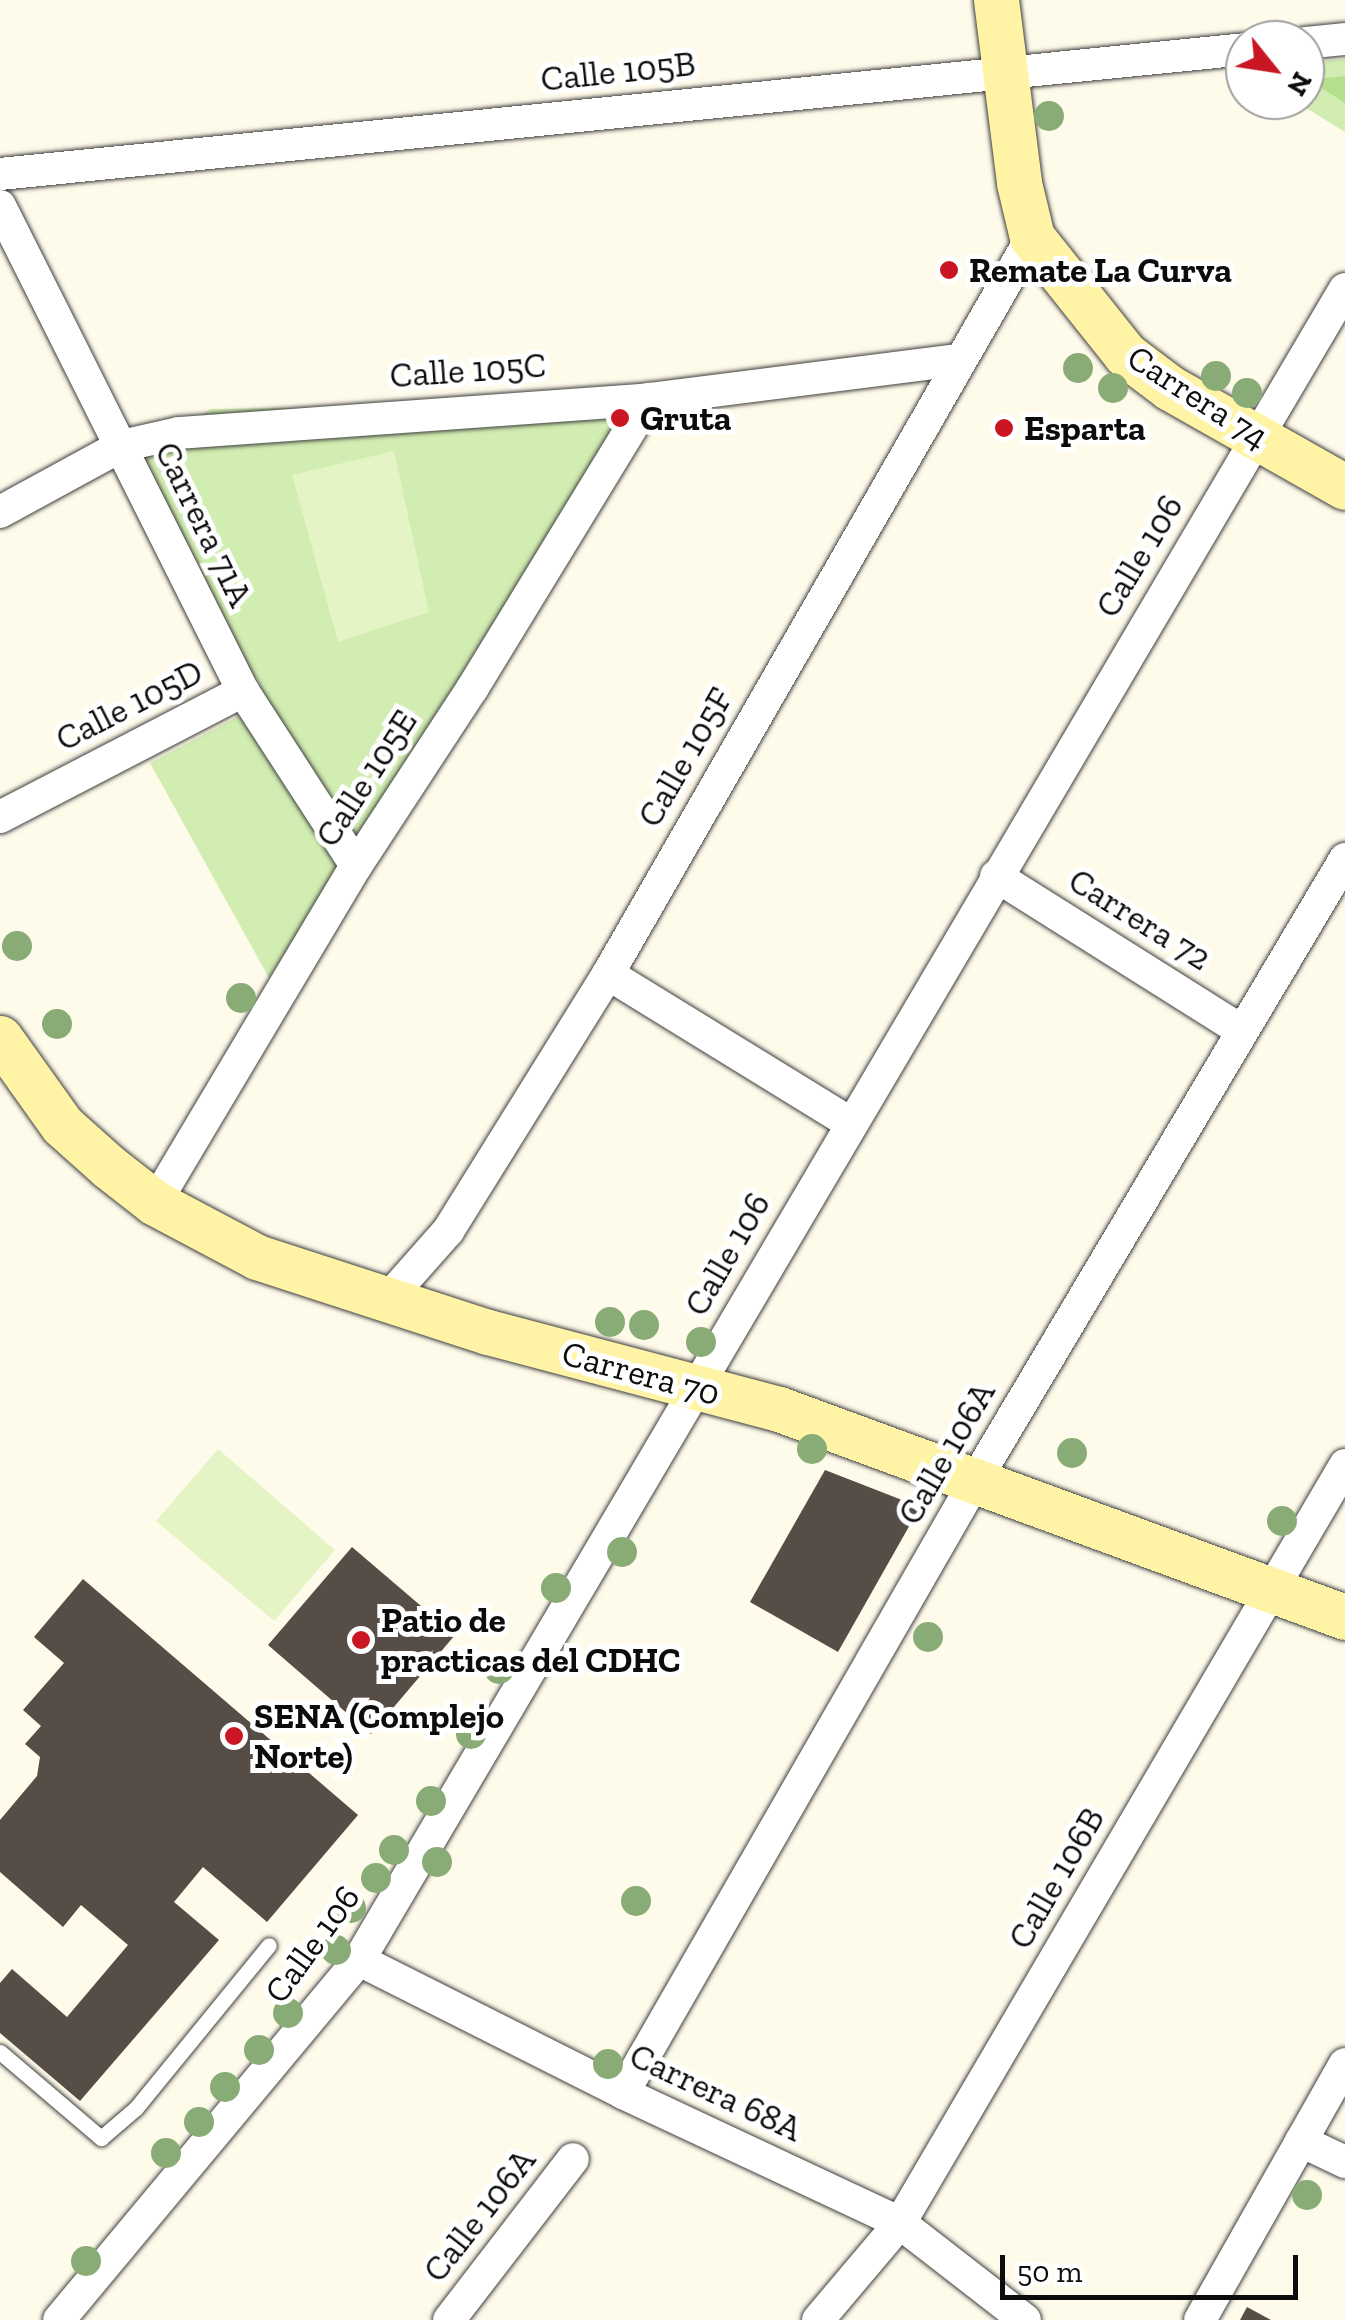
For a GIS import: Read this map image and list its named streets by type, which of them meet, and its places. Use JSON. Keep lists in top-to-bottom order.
{
  "streets": {
    "street": [
      "Calle 105B",
      "Calle 105C",
      "Carrera 74",
      "Carrera 71A",
      "Calle 106",
      "Calle 105D",
      "Calle 105F",
      "Calle 105E",
      "Carrera 72",
      "Carrera 70",
      "Calle 106A",
      "Calle 106B",
      "Carrera 68A"
    ]
  },
  "crossings": [
    ["Calle 105B", "Carrera 74"],
    ["Calle 105C", "Carrera 71A"],
    ["Calle 105C", "Calle 105F"],
    ["Calle 105C", "Calle 105E"],
    ["Carrera 74", "Calle 106"],
    ["Carrera 74", "Calle 105F"],
    ["Carrera 71A", "Calle 105D"],
    ["Carrera 71A", "Calle 105E"],
    ["Calle 106", "Carrera 72"],
    ["Calle 106", "Carrera 70"],
    ["Calle 106", "Carrera 68A"],
    ["Calle 105F", "Carrera 70"],
    ["Calle 105E", "Carrera 70"],
    ["Carrera 72", "Calle 106A"],
    ["Carrera 70", "Calle 106A"],
    ["Carrera 70", "Calle 106B"],
    ["Calle 106A", "Carrera 68A"],
    ["Calle 106B", "Carrera 68A"]
  ],
  "places": [
    "Remate La Curva",
    "Gruta",
    "Esparta",
    "Patio de practicas del CDHC",
    "SENA (Complejo Norte)"
  ],
  "scale_bar": "50 m",
  "north": "bottom right"
}
